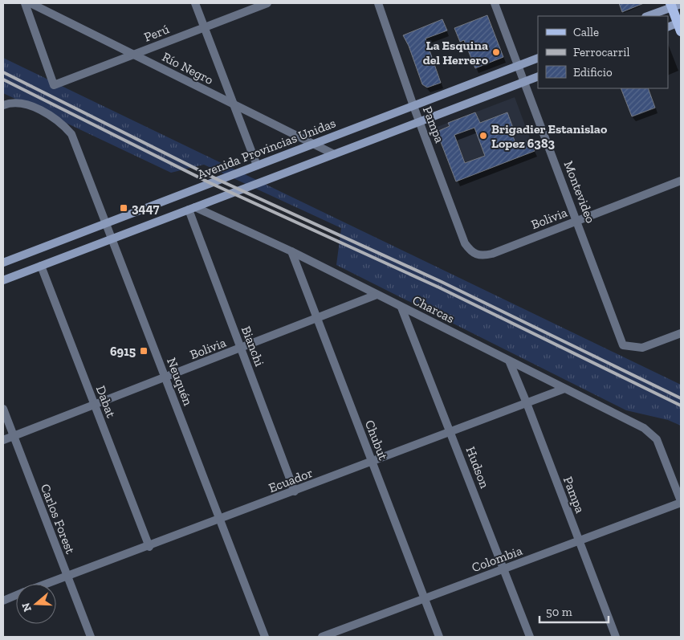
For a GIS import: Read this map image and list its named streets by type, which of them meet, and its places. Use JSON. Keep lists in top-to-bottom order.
{
  "streets": {
    "main road": ["Avenida Provincias Unidas"],
    "street": [
      "Perú",
      "Río Negro",
      "Pampa",
      "Montevideo",
      "Bolivia",
      "Charcas",
      "Bianchi",
      "Neuquén",
      "Dabat",
      "Chubut",
      "Hudson",
      "Ecuador",
      "Carlos Forest",
      "Colombia"
    ]
  },
  "crossings": [
    ["Perú", "Río Negro"],
    ["Río Negro", "Avenida Provincias Unidas"],
    ["Pampa", "Avenida Provincias Unidas"],
    ["Pampa", "Bolivia"],
    ["Pampa", "Charcas"],
    ["Pampa", "Ecuador"],
    ["Pampa", "Colombia"],
    ["Avenida Provincias Unidas", "Montevideo"],
    ["Avenida Provincias Unidas", "Neuquén"],
    ["Montevideo", "Bolivia"],
    ["Bolivia", "Charcas"],
    ["Bolivia", "Bianchi"],
    ["Bolivia", "Neuquén"],
    ["Bolivia", "Dabat"],
    ["Bolivia", "Chubut"],
    ["Bolivia", "Carlos Forest"],
    ["Charcas", "Bianchi"],
    ["Charcas", "Chubut"],
    ["Charcas", "Hudson"],
    ["Charcas", "Ecuador"],
    ["Charcas", "Colombia"],
    ["Bianchi", "Ecuador"],
    ["Neuquén", "Ecuador"],
    ["Dabat", "Ecuador"],
    ["Chubut", "Ecuador"],
    ["Chubut", "Colombia"],
    ["Hudson", "Ecuador"],
    ["Hudson", "Colombia"],
    ["Ecuador", "Carlos Forest"]
  ],
  "places": {
    "other": ["La Esquina del Herrero", "Brigadier Estanislao Lopez 6383"],
    "transit": ["3447", "6915"]
  },
  "legend": ["Calle", "Ferrocarril", "Edificio"],
  "scale_bar": "50 m",
  "north": "left"
}
